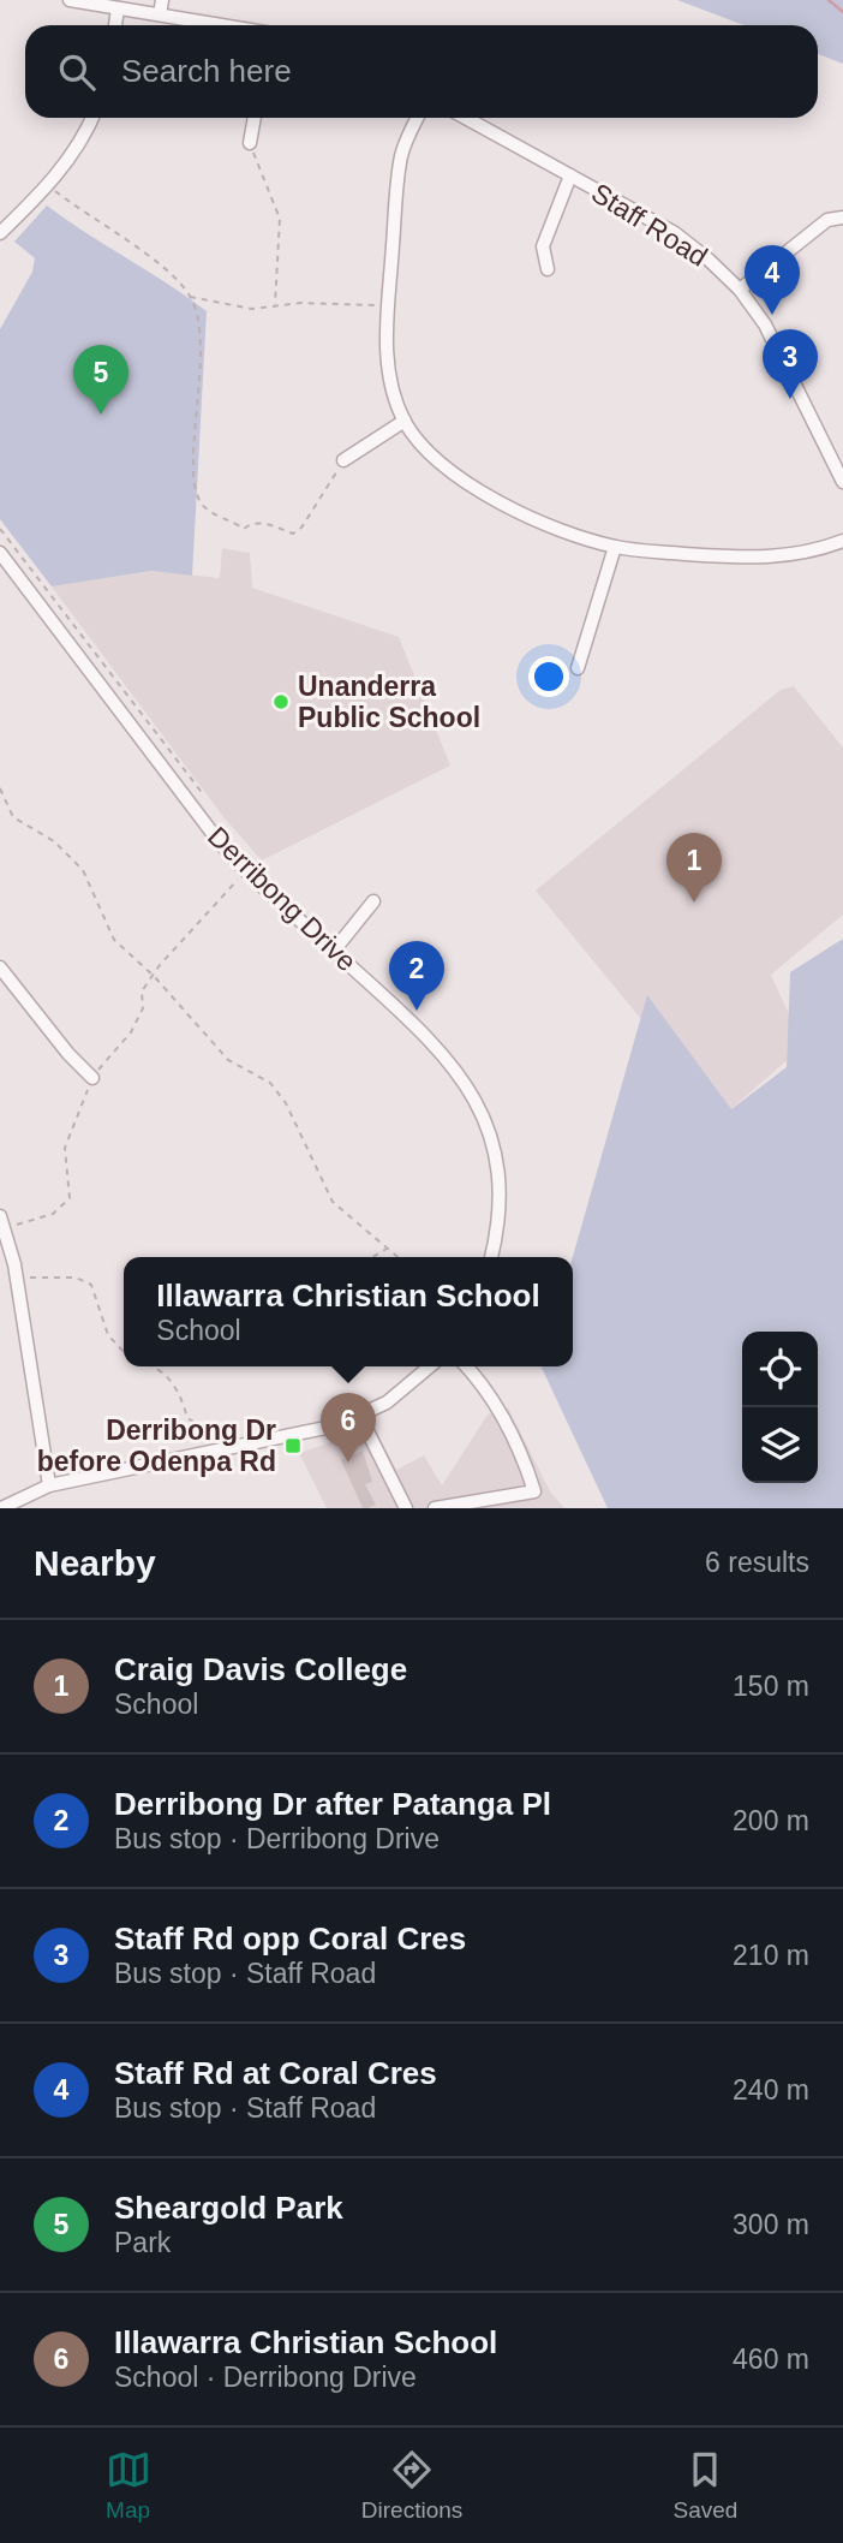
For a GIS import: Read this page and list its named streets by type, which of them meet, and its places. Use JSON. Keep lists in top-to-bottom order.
{
  "streets": {
    "street": ["Staff Road", "Derribong Drive"]
  },
  "places": {
    "other": ["Unanderra Public School"],
    "transit": ["Derribong Dr before Odenpa Rd"]
  },
  "page": {
    "search": "Search here",
    "pins": [
      "4",
      "3",
      "5",
      "1",
      "2",
      "6"
    ],
    "popup": ["Illawarra Christian School", "School"],
    "heading": ["Nearby", "6 results"],
    "list": [
      {
        "mark": "1",
        "name": "Craig Davis College",
        "note": "School",
        "value": "150 m"
      },
      {
        "mark": "2",
        "name": "Derribong Dr after Patanga Pl",
        "note": "Bus stop · Derribong Drive",
        "value": "200 m"
      },
      {
        "mark": "3",
        "name": "Staff Rd opp Coral Cres",
        "note": "Bus stop · Staff Road",
        "value": "210 m"
      },
      {
        "mark": "4",
        "name": "Staff Rd at Coral Cres",
        "note": "Bus stop · Staff Road",
        "value": "240 m"
      },
      {
        "mark": "5",
        "name": "Sheargold Park",
        "note": "Park",
        "value": "300 m"
      },
      {
        "mark": "6",
        "name": "Illawarra Christian School",
        "note": "School · Derribong Drive",
        "value": "460 m"
      }
    ],
    "nav": ["Map", "Directions", "Saved"]
  }
}
